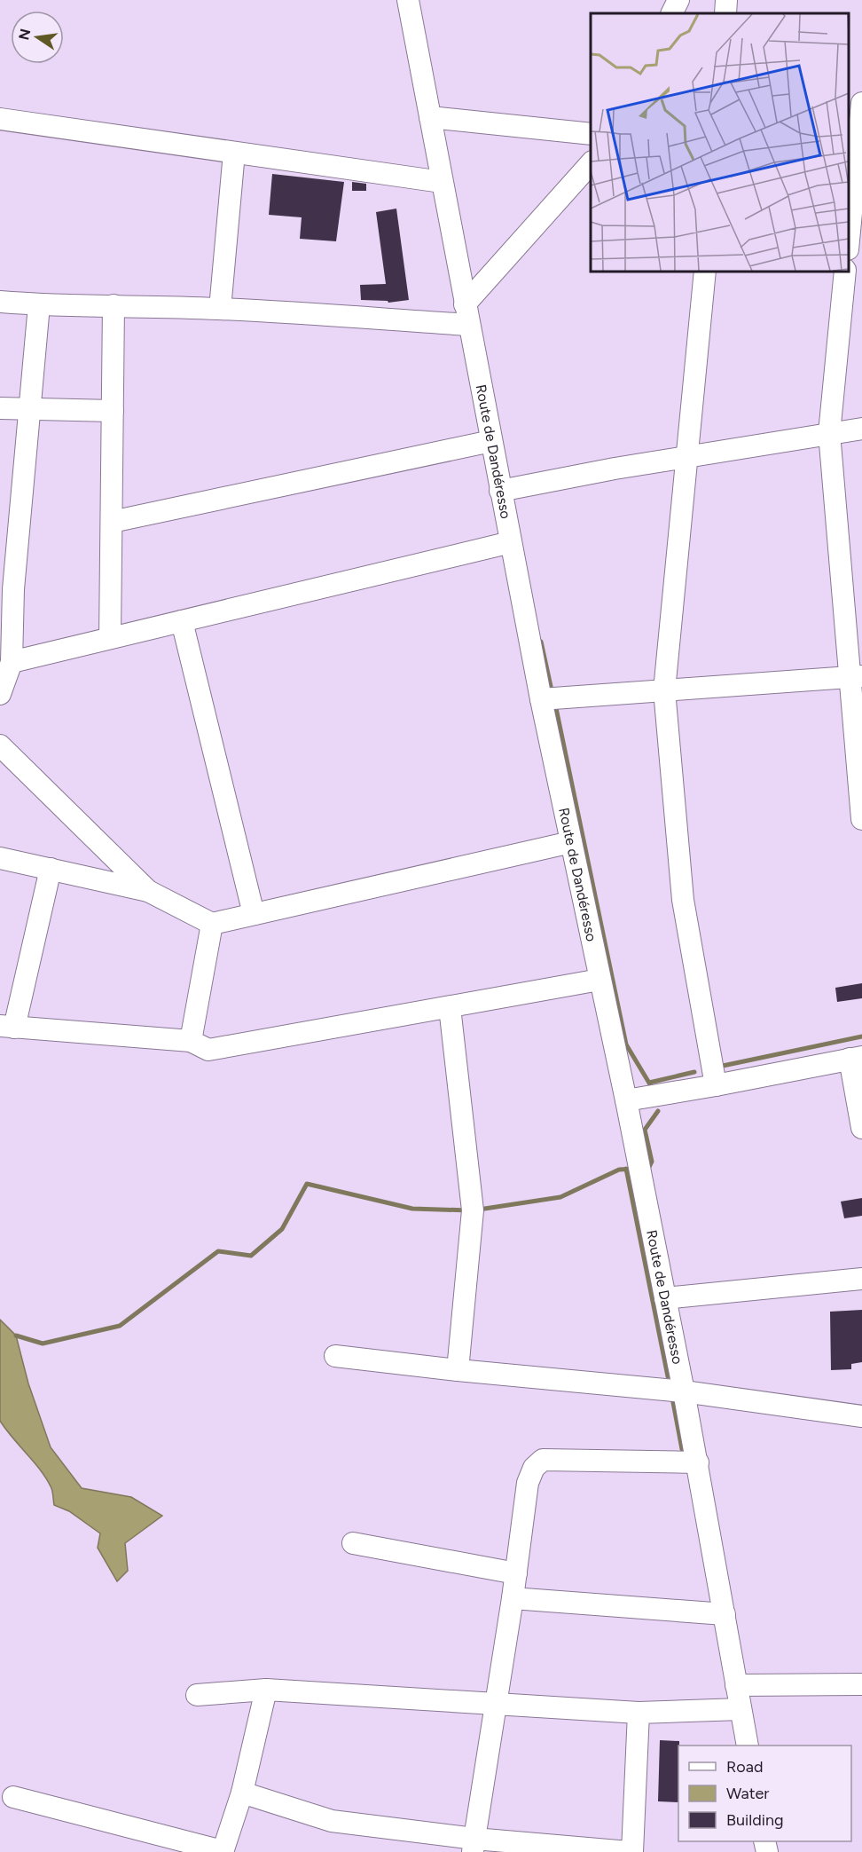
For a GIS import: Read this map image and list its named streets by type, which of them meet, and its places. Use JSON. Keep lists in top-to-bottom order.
{
  "streets": {
    "street": ["Route de Dandéresso"]
  },
  "legend": ["Road", "Water", "Building"],
  "north": "left"
}
